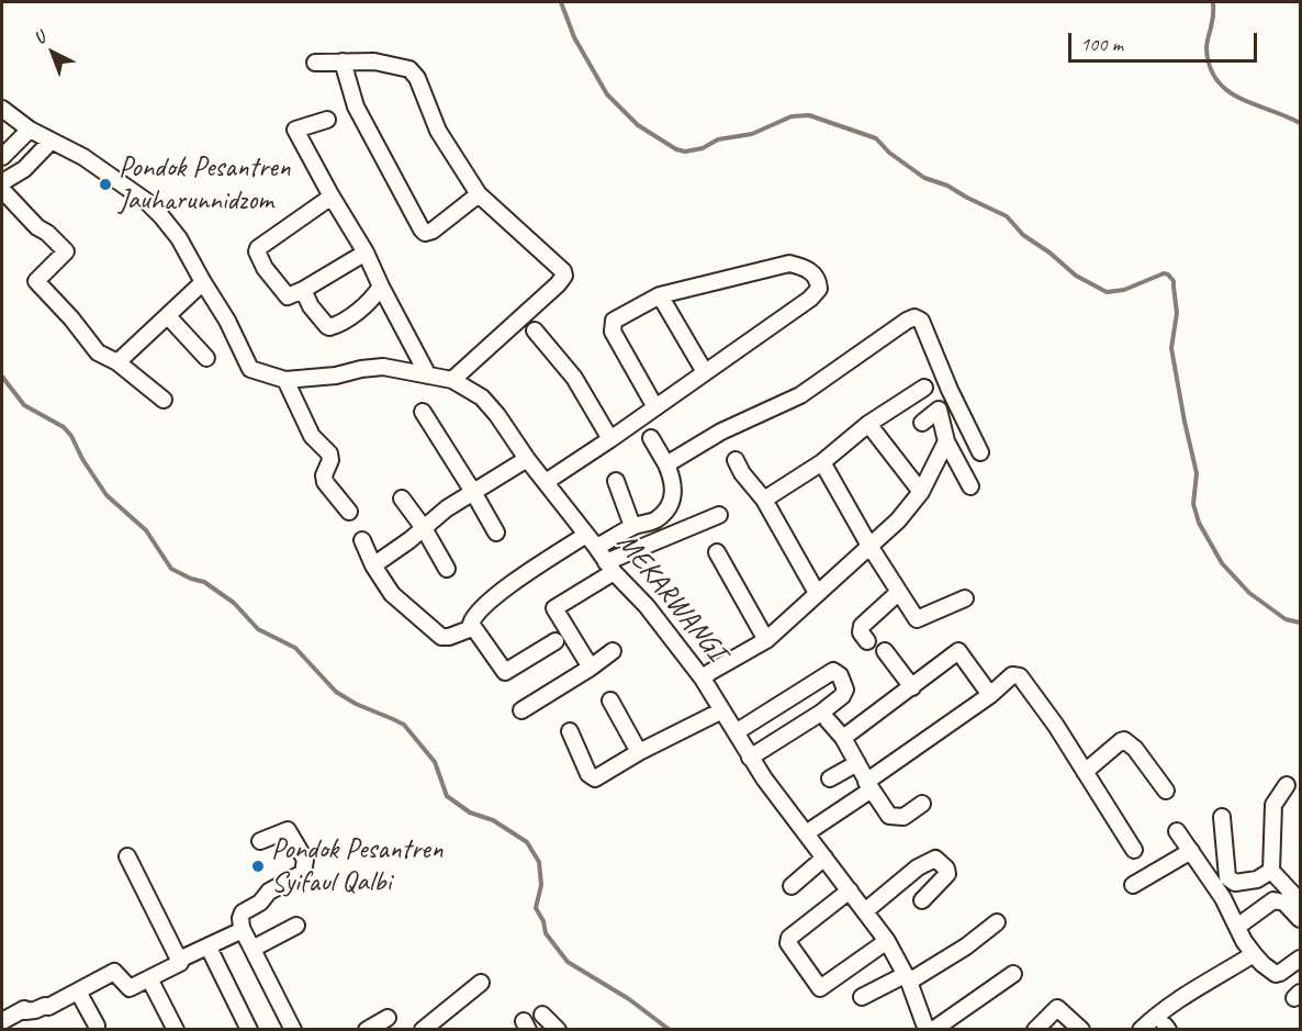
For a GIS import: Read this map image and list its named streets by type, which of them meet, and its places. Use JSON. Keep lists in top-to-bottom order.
{
  "streets": {
    "street": ["MEKARWANGI"]
  },
  "places": ["Pondok Pesantren Jauharunnidzom", "Pondok Pesantren Syifaul Qalbi"],
  "scale_bar": "100 m",
  "north": "top left"
}
